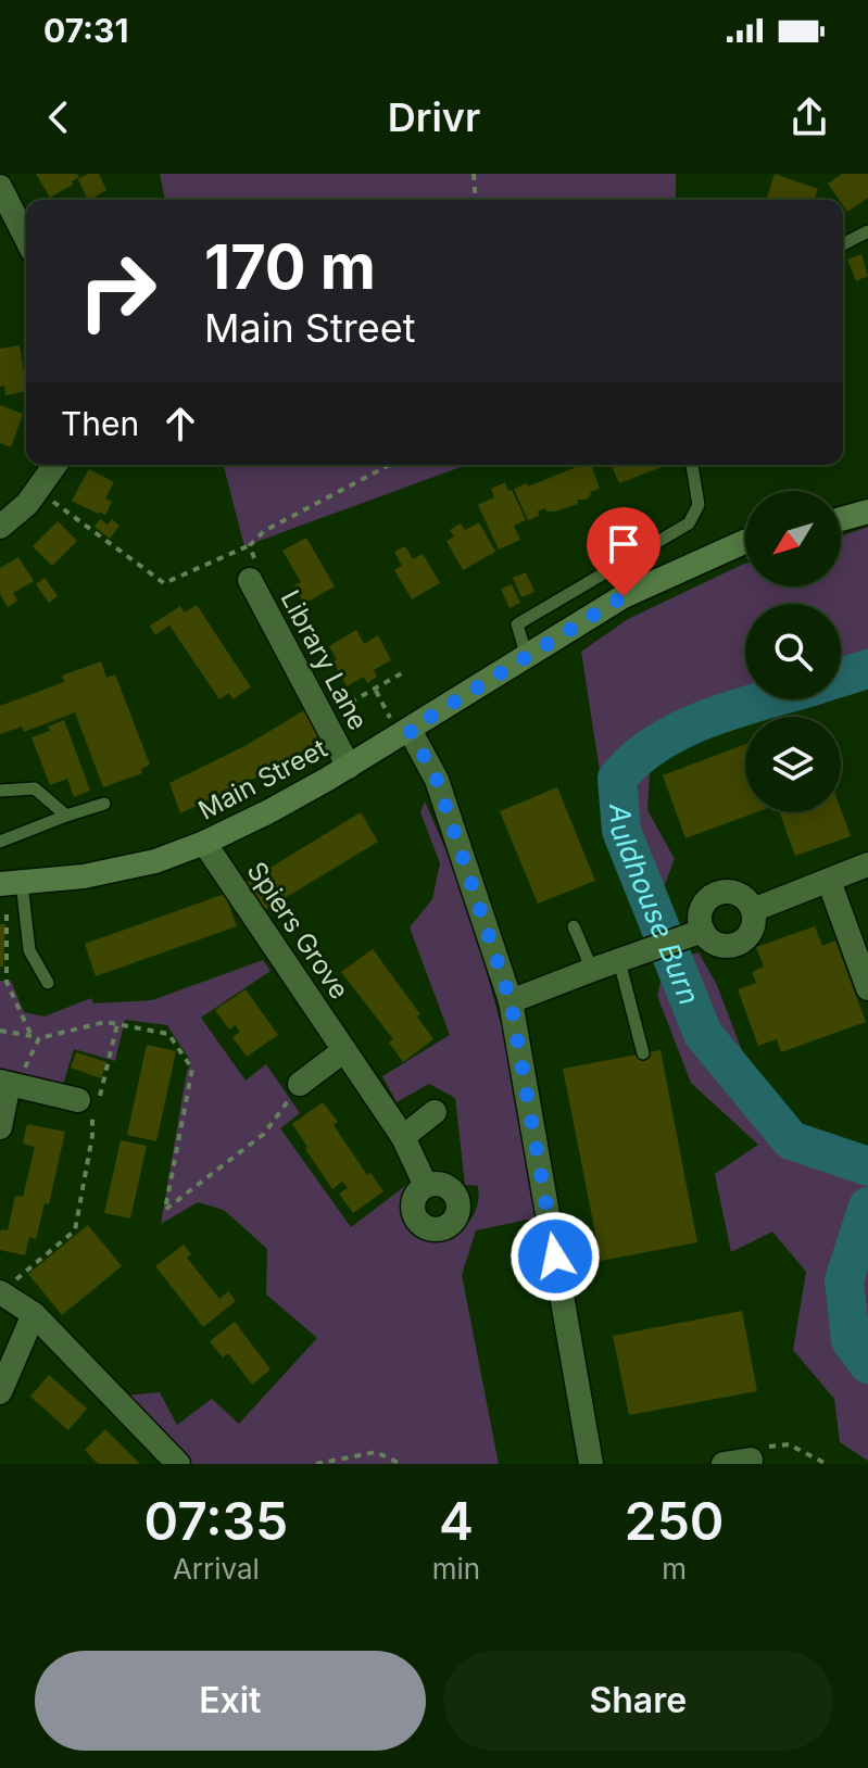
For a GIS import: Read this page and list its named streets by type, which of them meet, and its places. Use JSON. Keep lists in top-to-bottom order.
{
  "streets": {
    "main road": ["Main Street"],
    "street": ["Library Lane", "Spiers Grove"]
  },
  "crossings": [
    ["Library Lane", "Main Street"],
    ["Main Street", "Spiers Grove"]
  ],
  "water": ["Auldhouse Burn"],
  "north": "bottom left",
  "page": {
    "status": "07:31",
    "header": "Drivr",
    "turn": ["170 m", "Main Street"],
    "then": "Then",
    "eta": [
      "07:35",
      "Arrival",
      "4",
      "min",
      "250",
      "m"
    ],
    "buttons": ["Exit", "Share"]
  }
}
